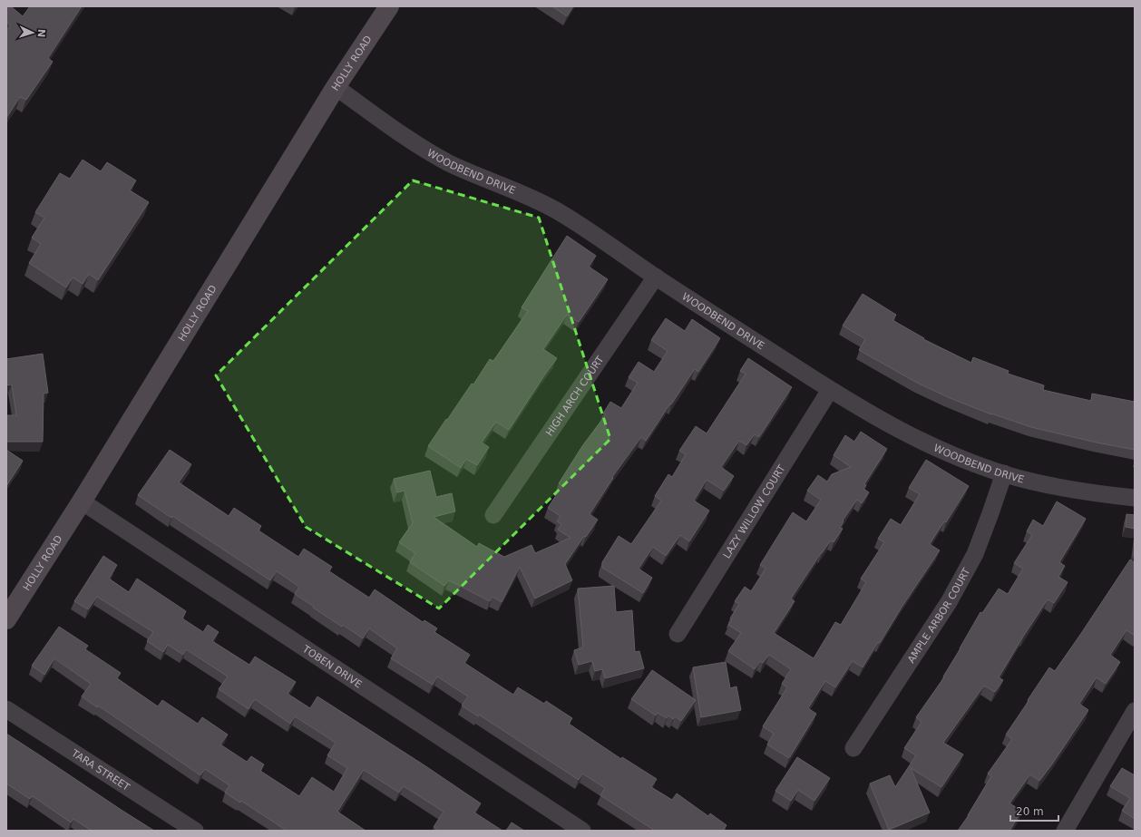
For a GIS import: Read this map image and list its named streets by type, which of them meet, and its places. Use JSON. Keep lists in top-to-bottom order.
{
  "streets": {
    "main road": ["HOLLY ROAD"],
    "street": [
      "WOODBEND DRIVE",
      "HIGH ARCH COURT",
      "LAZY WILLOW COURT",
      "AMPLE ARBOR COURT",
      "TOBEN DRIVE",
      "TARA STREET"
    ]
  },
  "crossings": [
    ["HOLLY ROAD", "WOODBEND DRIVE"],
    ["HOLLY ROAD", "TOBEN DRIVE"],
    ["WOODBEND DRIVE", "HIGH ARCH COURT"],
    ["WOODBEND DRIVE", "LAZY WILLOW COURT"],
    ["WOODBEND DRIVE", "AMPLE ARBOR COURT"]
  ],
  "scale_bar": "20 m",
  "north": "right"
}
